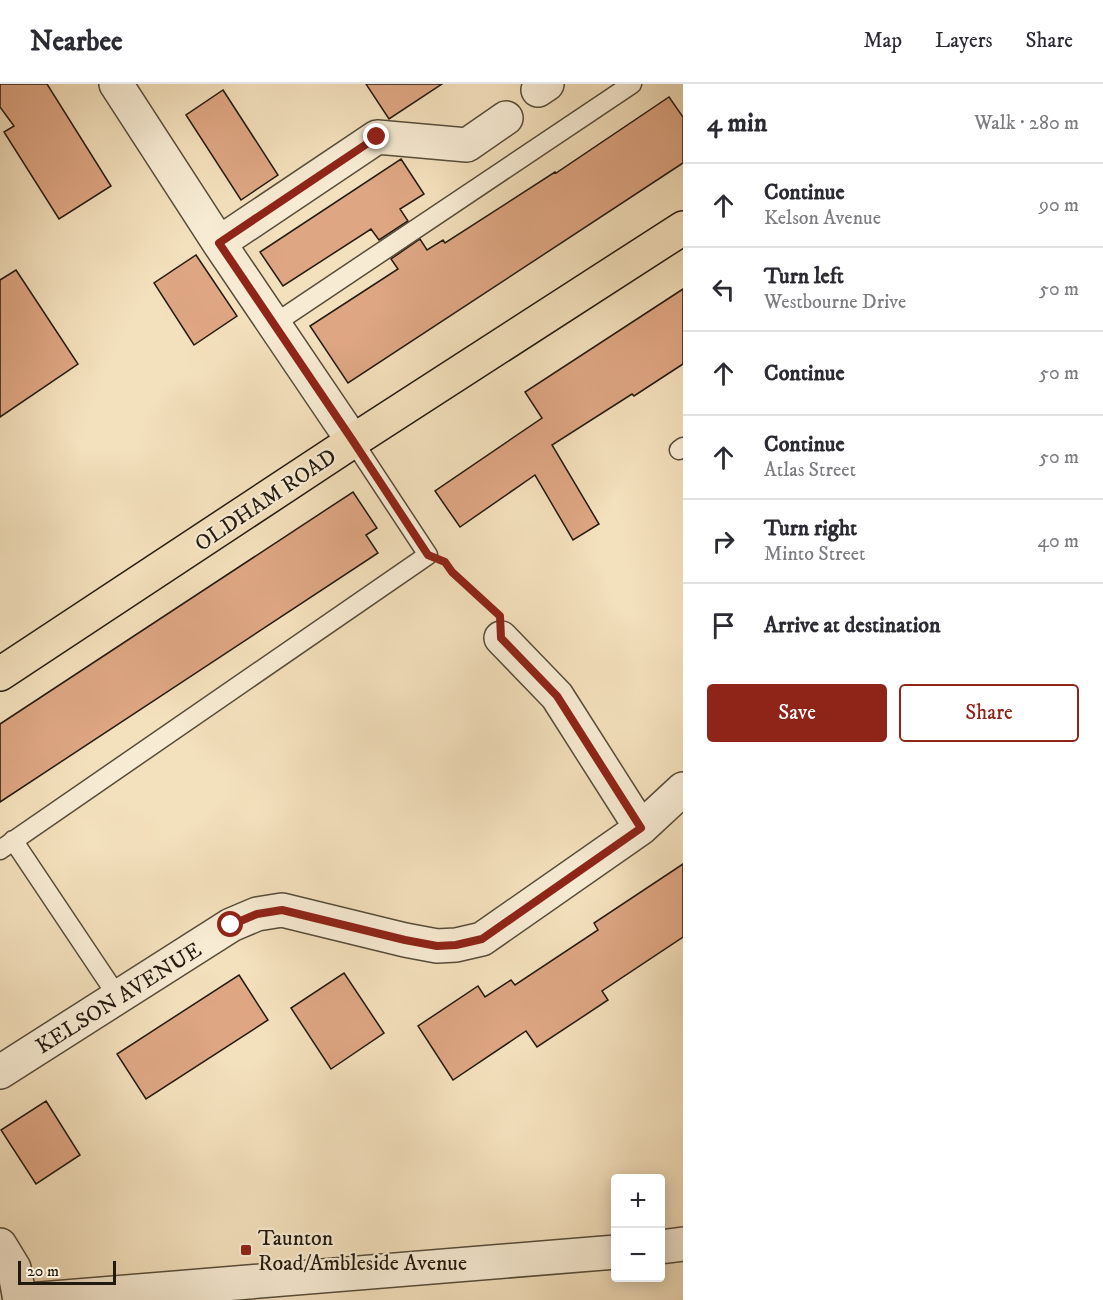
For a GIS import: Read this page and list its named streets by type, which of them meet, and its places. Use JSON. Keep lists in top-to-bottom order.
{
  "streets": {
    "highway": ["OLDHAM ROAD"],
    "street": ["KELSON AVENUE"]
  },
  "places": {
    "transit": ["Taunton Road/Ambleside Avenue"]
  },
  "scale_bar": "20 m",
  "page": {
    "header": "Nearbee",
    "nav": ["Map", "Layers", "Share"],
    "heading": ["4 min", "Walk · 280 m"],
    "list": [
      ["Continue", "Kelson Avenue", "90 m"],
      ["Turn left", "Westbourne Drive", "50 m"],
      ["Continue", "50 m"],
      ["Continue", "Atlas Street", "50 m"],
      ["Turn right", "Minto Street", "40 m"],
      "Arrive at destination"
    ],
    "buttons": ["Save", "Share"],
    "map_buttons": ["+", "−"],
    "scale": "20 m"
  }
}
